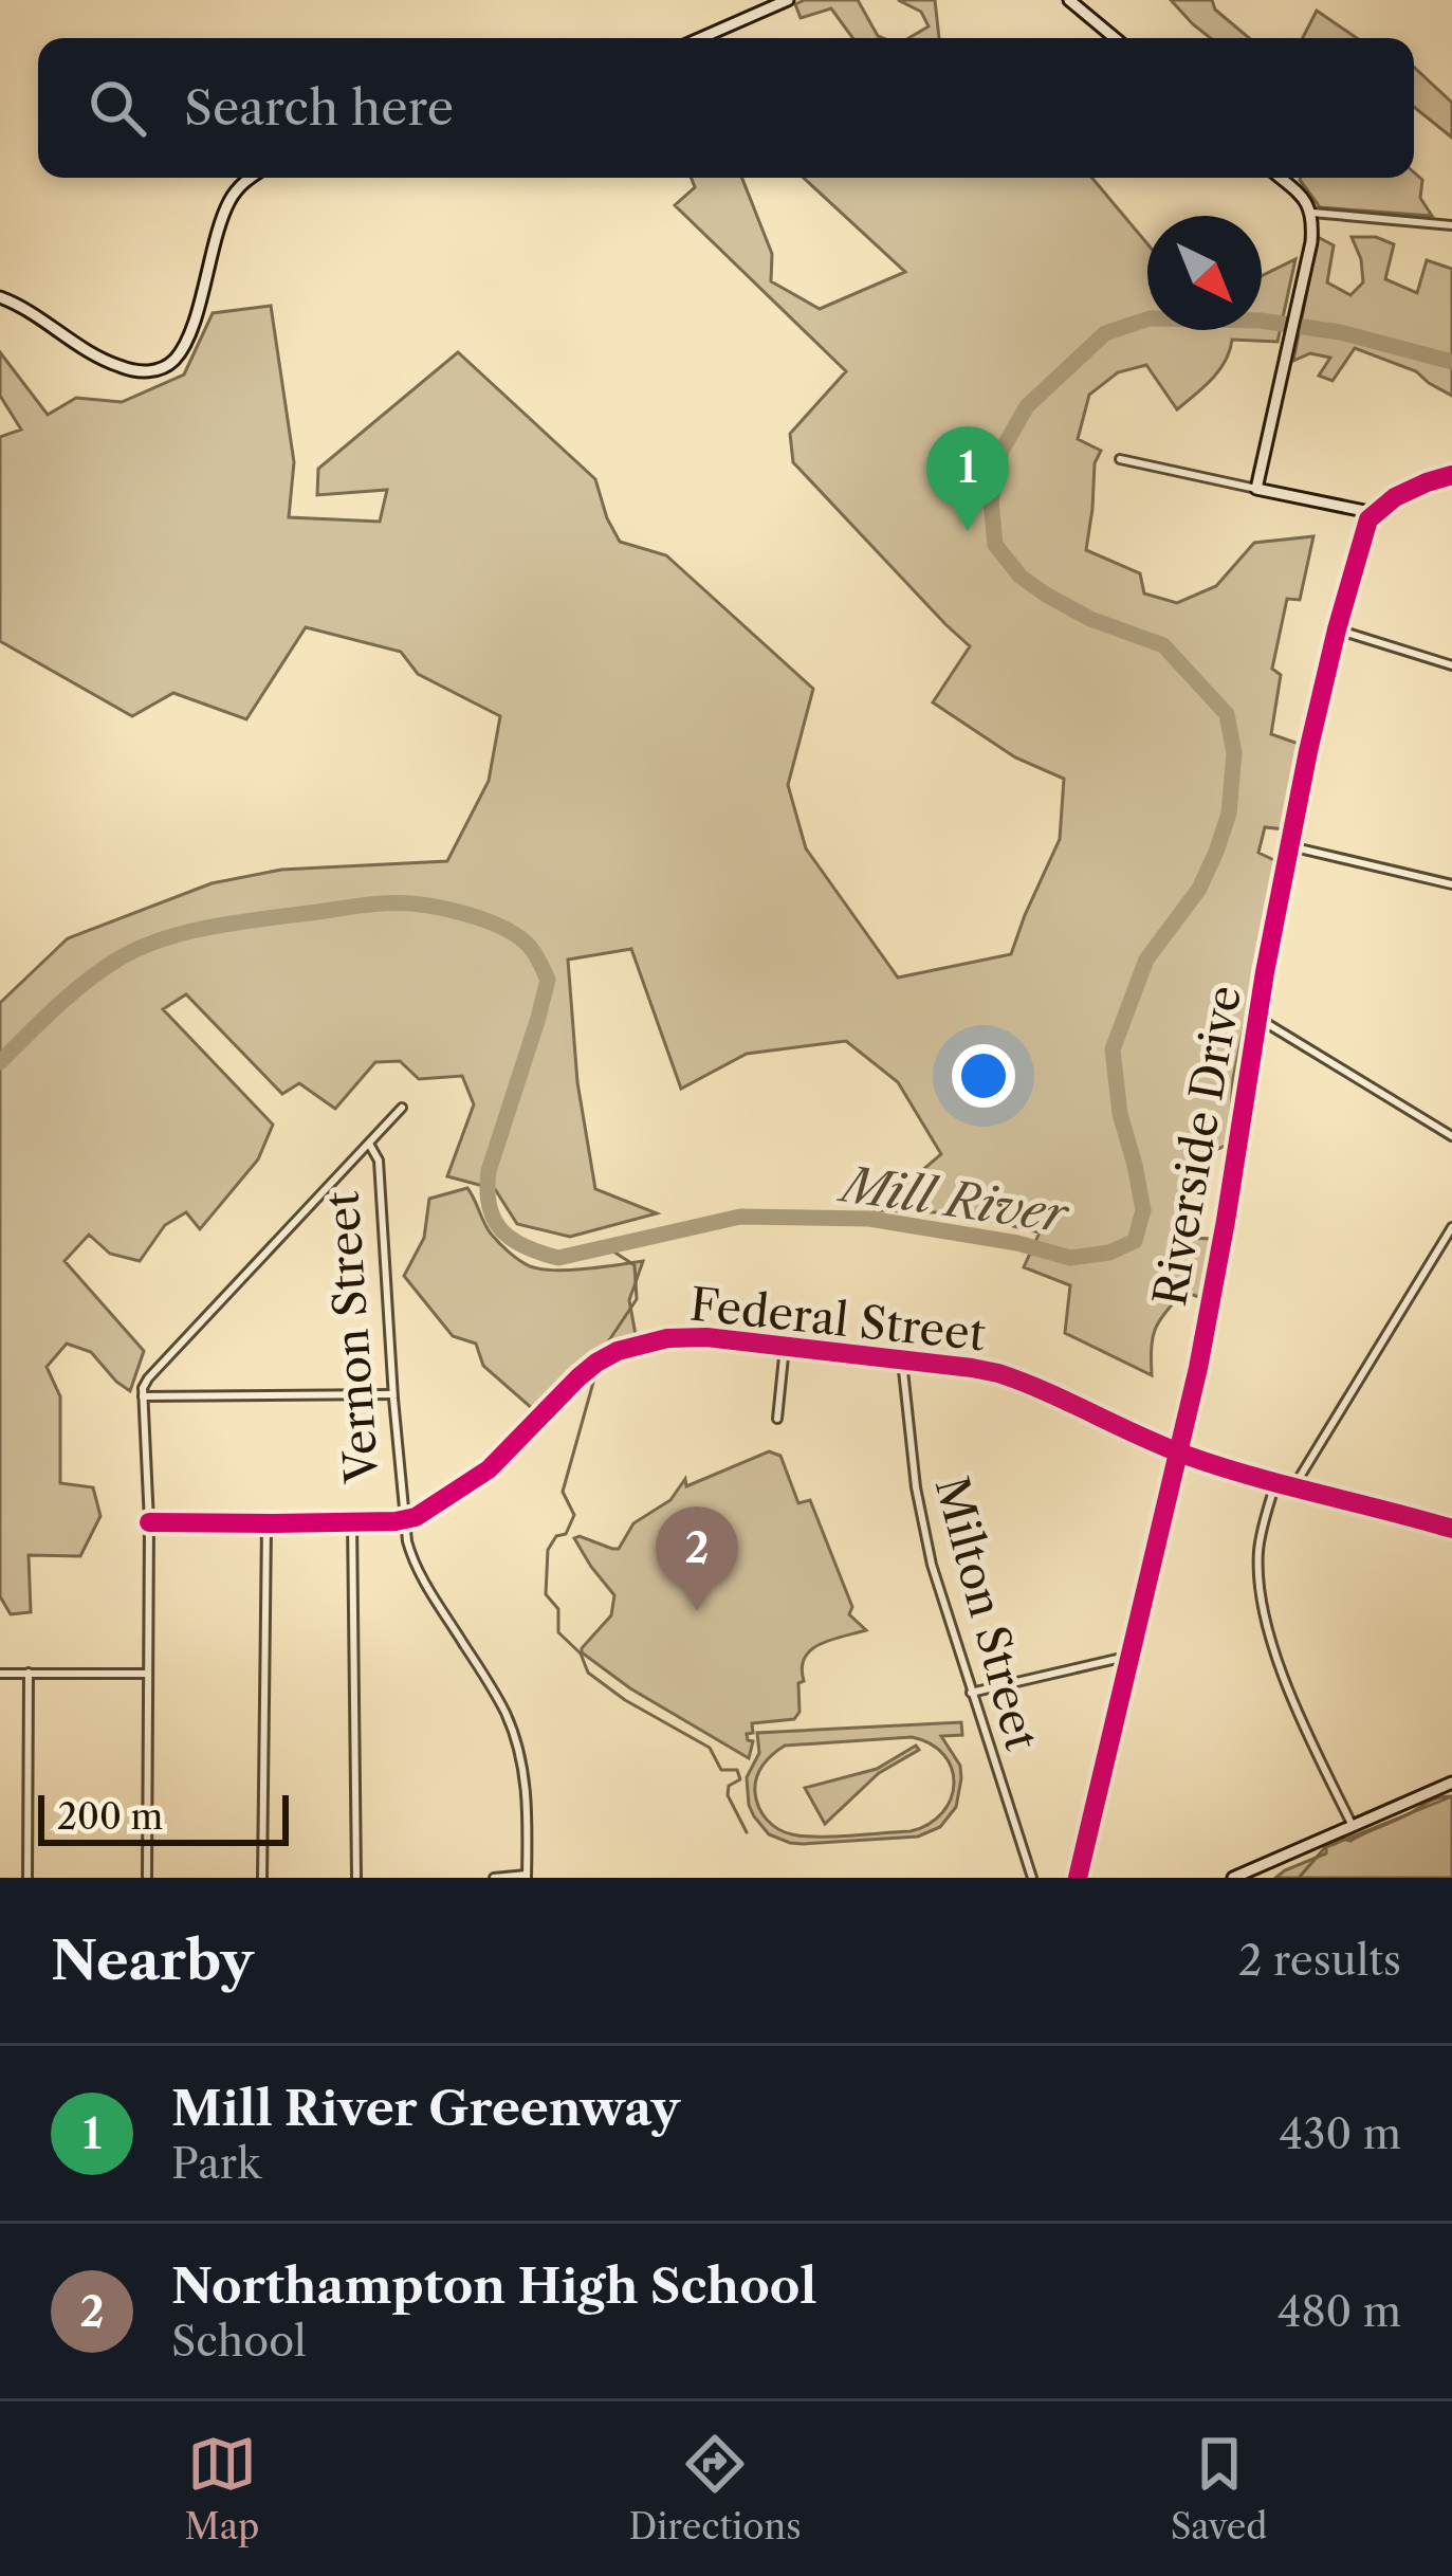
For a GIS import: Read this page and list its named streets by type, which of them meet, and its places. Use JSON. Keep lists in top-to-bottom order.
{
  "streets": {
    "street": [
      "Riverside Drive",
      "Federal Street",
      "Vernon Street",
      "Milton Street"
    ]
  },
  "crossings": [
    ["Riverside Drive", "Federal Street"],
    ["Federal Street", "Vernon Street"],
    ["Federal Street", "Milton Street"]
  ],
  "water": ["Mill River"],
  "scale_bar": "200 m",
  "north": "bottom right",
  "page": {
    "search": "Search here",
    "pins": ["1", "2"],
    "scale": "200 m",
    "heading": ["Nearby", "2 results"],
    "list": [
      {
        "mark": "1",
        "name": "Mill River Greenway",
        "note": "Park",
        "value": "430 m"
      },
      {
        "mark": "2",
        "name": "Northampton High School",
        "note": "School",
        "value": "480 m"
      }
    ],
    "nav": ["Map", "Directions", "Saved"]
  }
}
